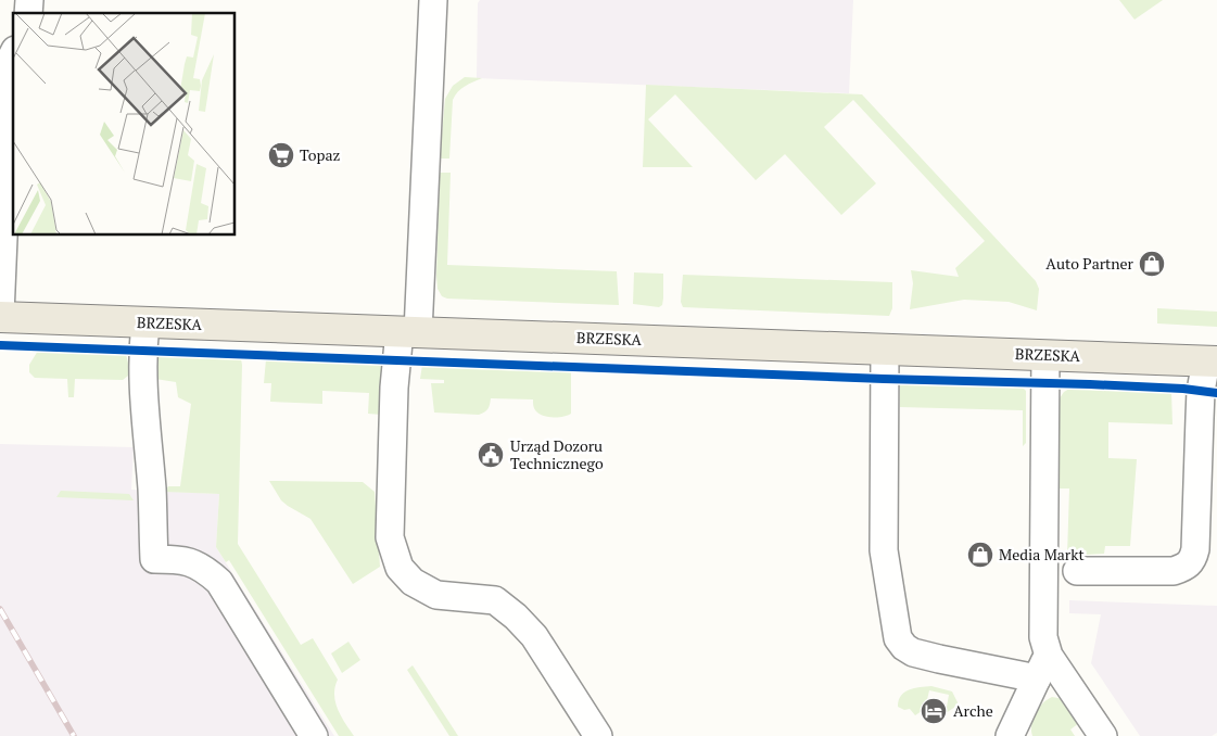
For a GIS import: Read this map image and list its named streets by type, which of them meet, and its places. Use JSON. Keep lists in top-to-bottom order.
{
  "streets": {
    "main road": ["BRZESKA"]
  },
  "places": {
    "supermarket": ["Topaz"],
    "shop": ["Auto Partner", "Media Markt"],
    "public building": ["Urząd Dozoru Technicznego"],
    "hotel": ["Arche"]
  }
}
